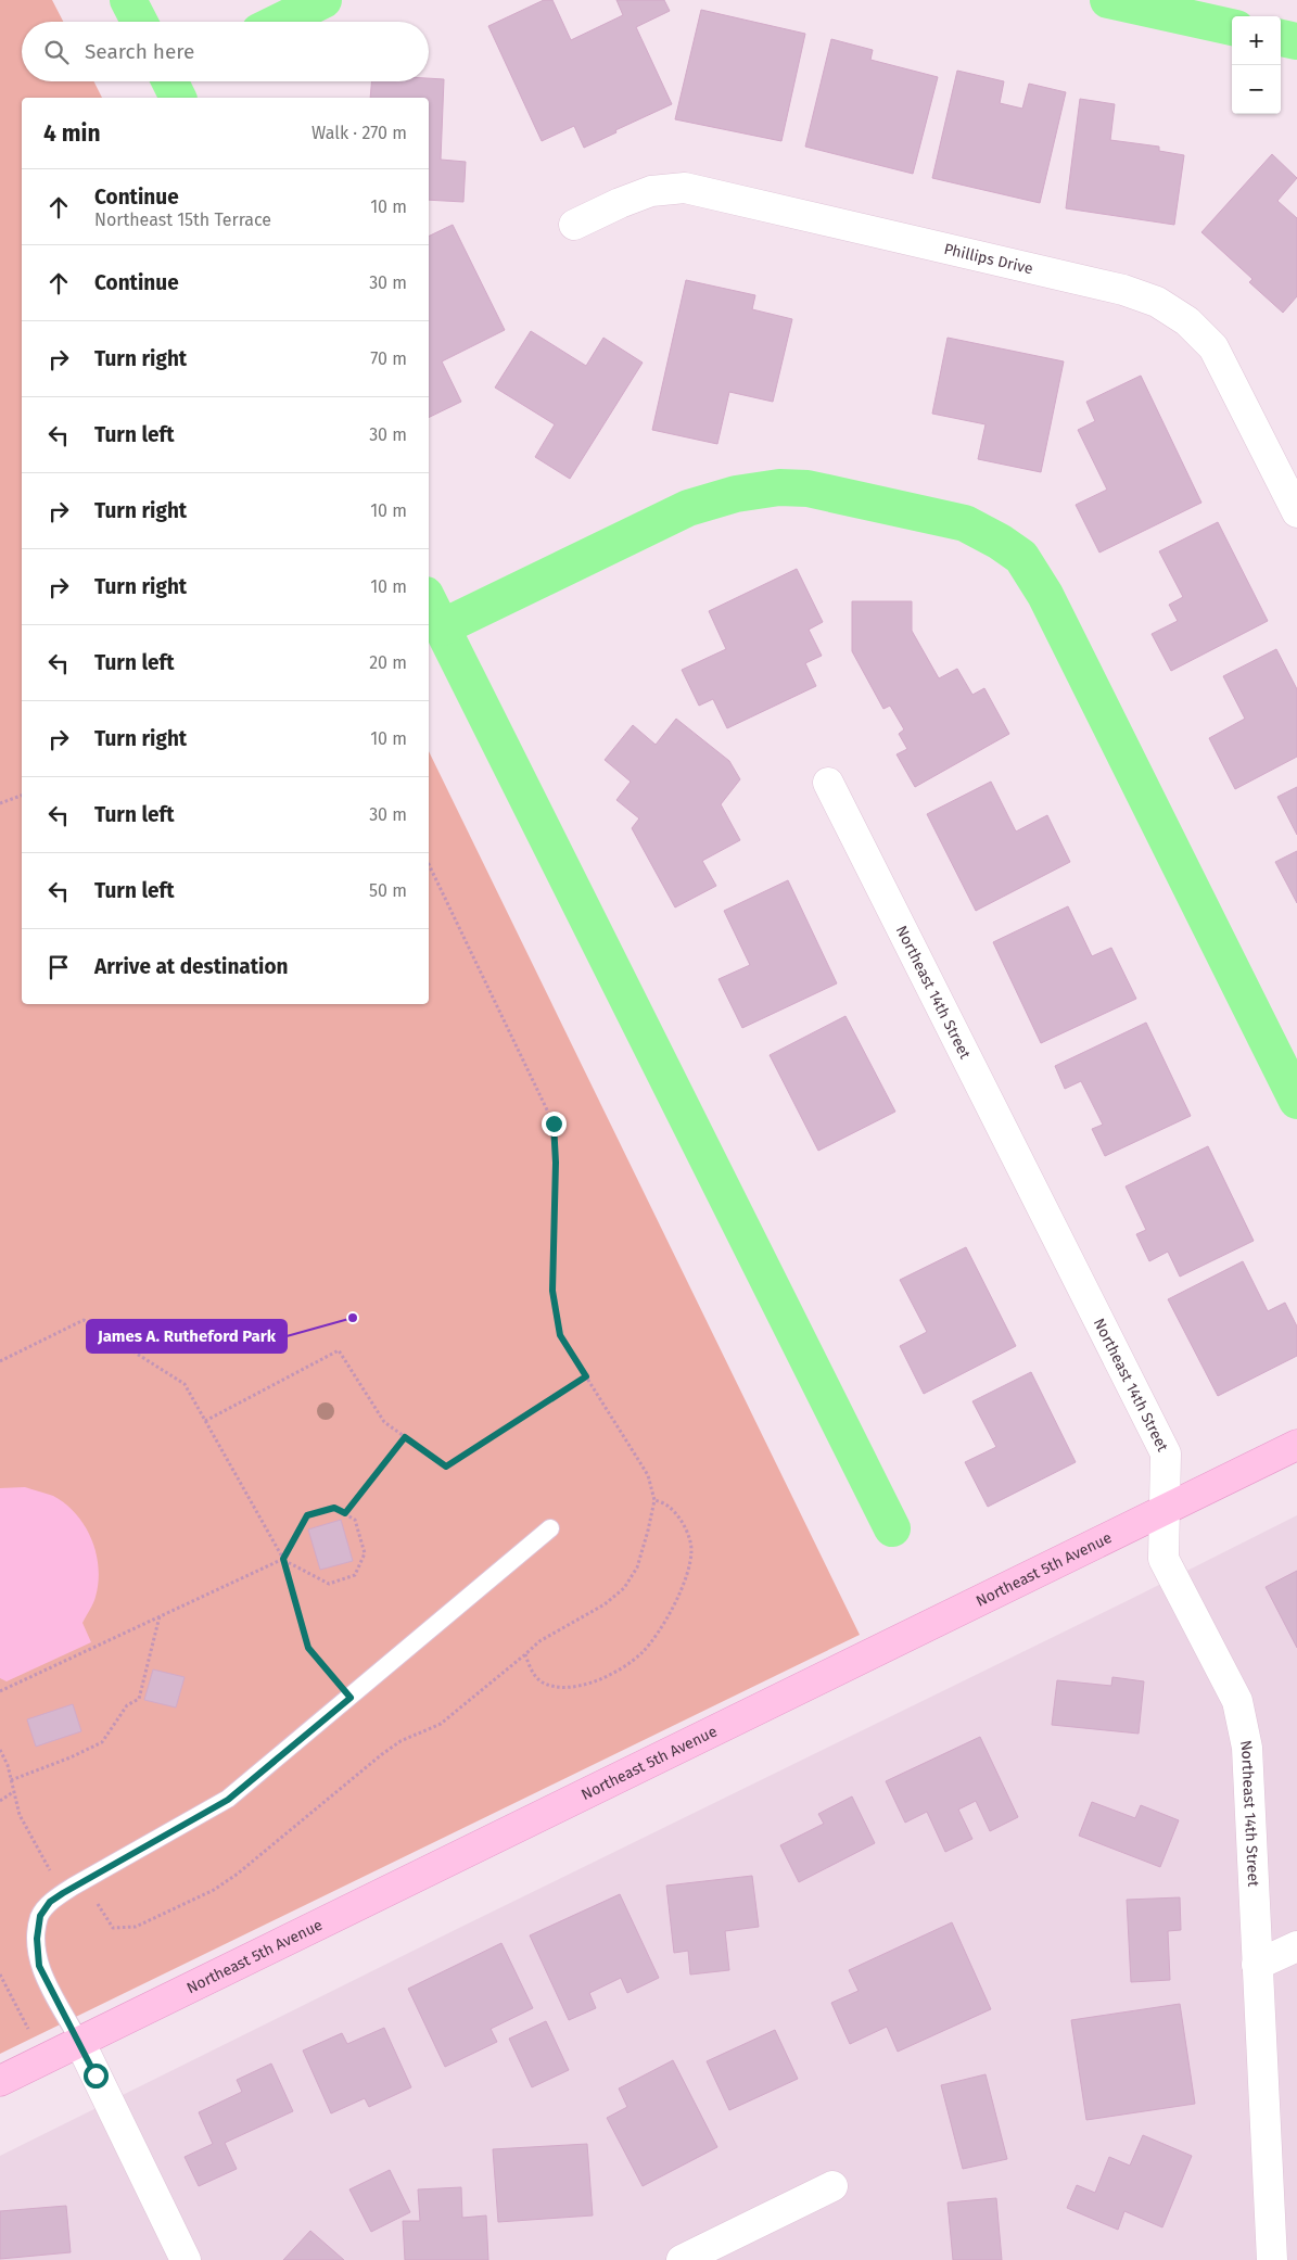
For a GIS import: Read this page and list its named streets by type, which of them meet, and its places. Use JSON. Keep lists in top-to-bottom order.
{
  "streets": {
    "street": ["Phillips Drive", "Northeast 14th Street", "Northeast 5th Avenue"]
  },
  "crossings": [
    ["Northeast 14th Street", "Northeast 5th Avenue"]
  ],
  "places": ["James A. Rutheford Park"],
  "page": {
    "map_buttons": ["+", "−"],
    "search": "Search here",
    "heading": ["4 min", "Walk · 270 m"],
    "list": [
      ["Continue", "Northeast 15th Terrace", "10 m"],
      ["Continue", "30 m"],
      ["Turn right", "70 m"],
      ["Turn left", "30 m"],
      ["Turn right", "10 m"],
      ["Turn right", "10 m"],
      ["Turn left", "20 m"],
      ["Turn right", "10 m"],
      ["Turn left", "30 m"],
      ["Turn left", "50 m"],
      "Arrive at destination"
    ]
  }
}
